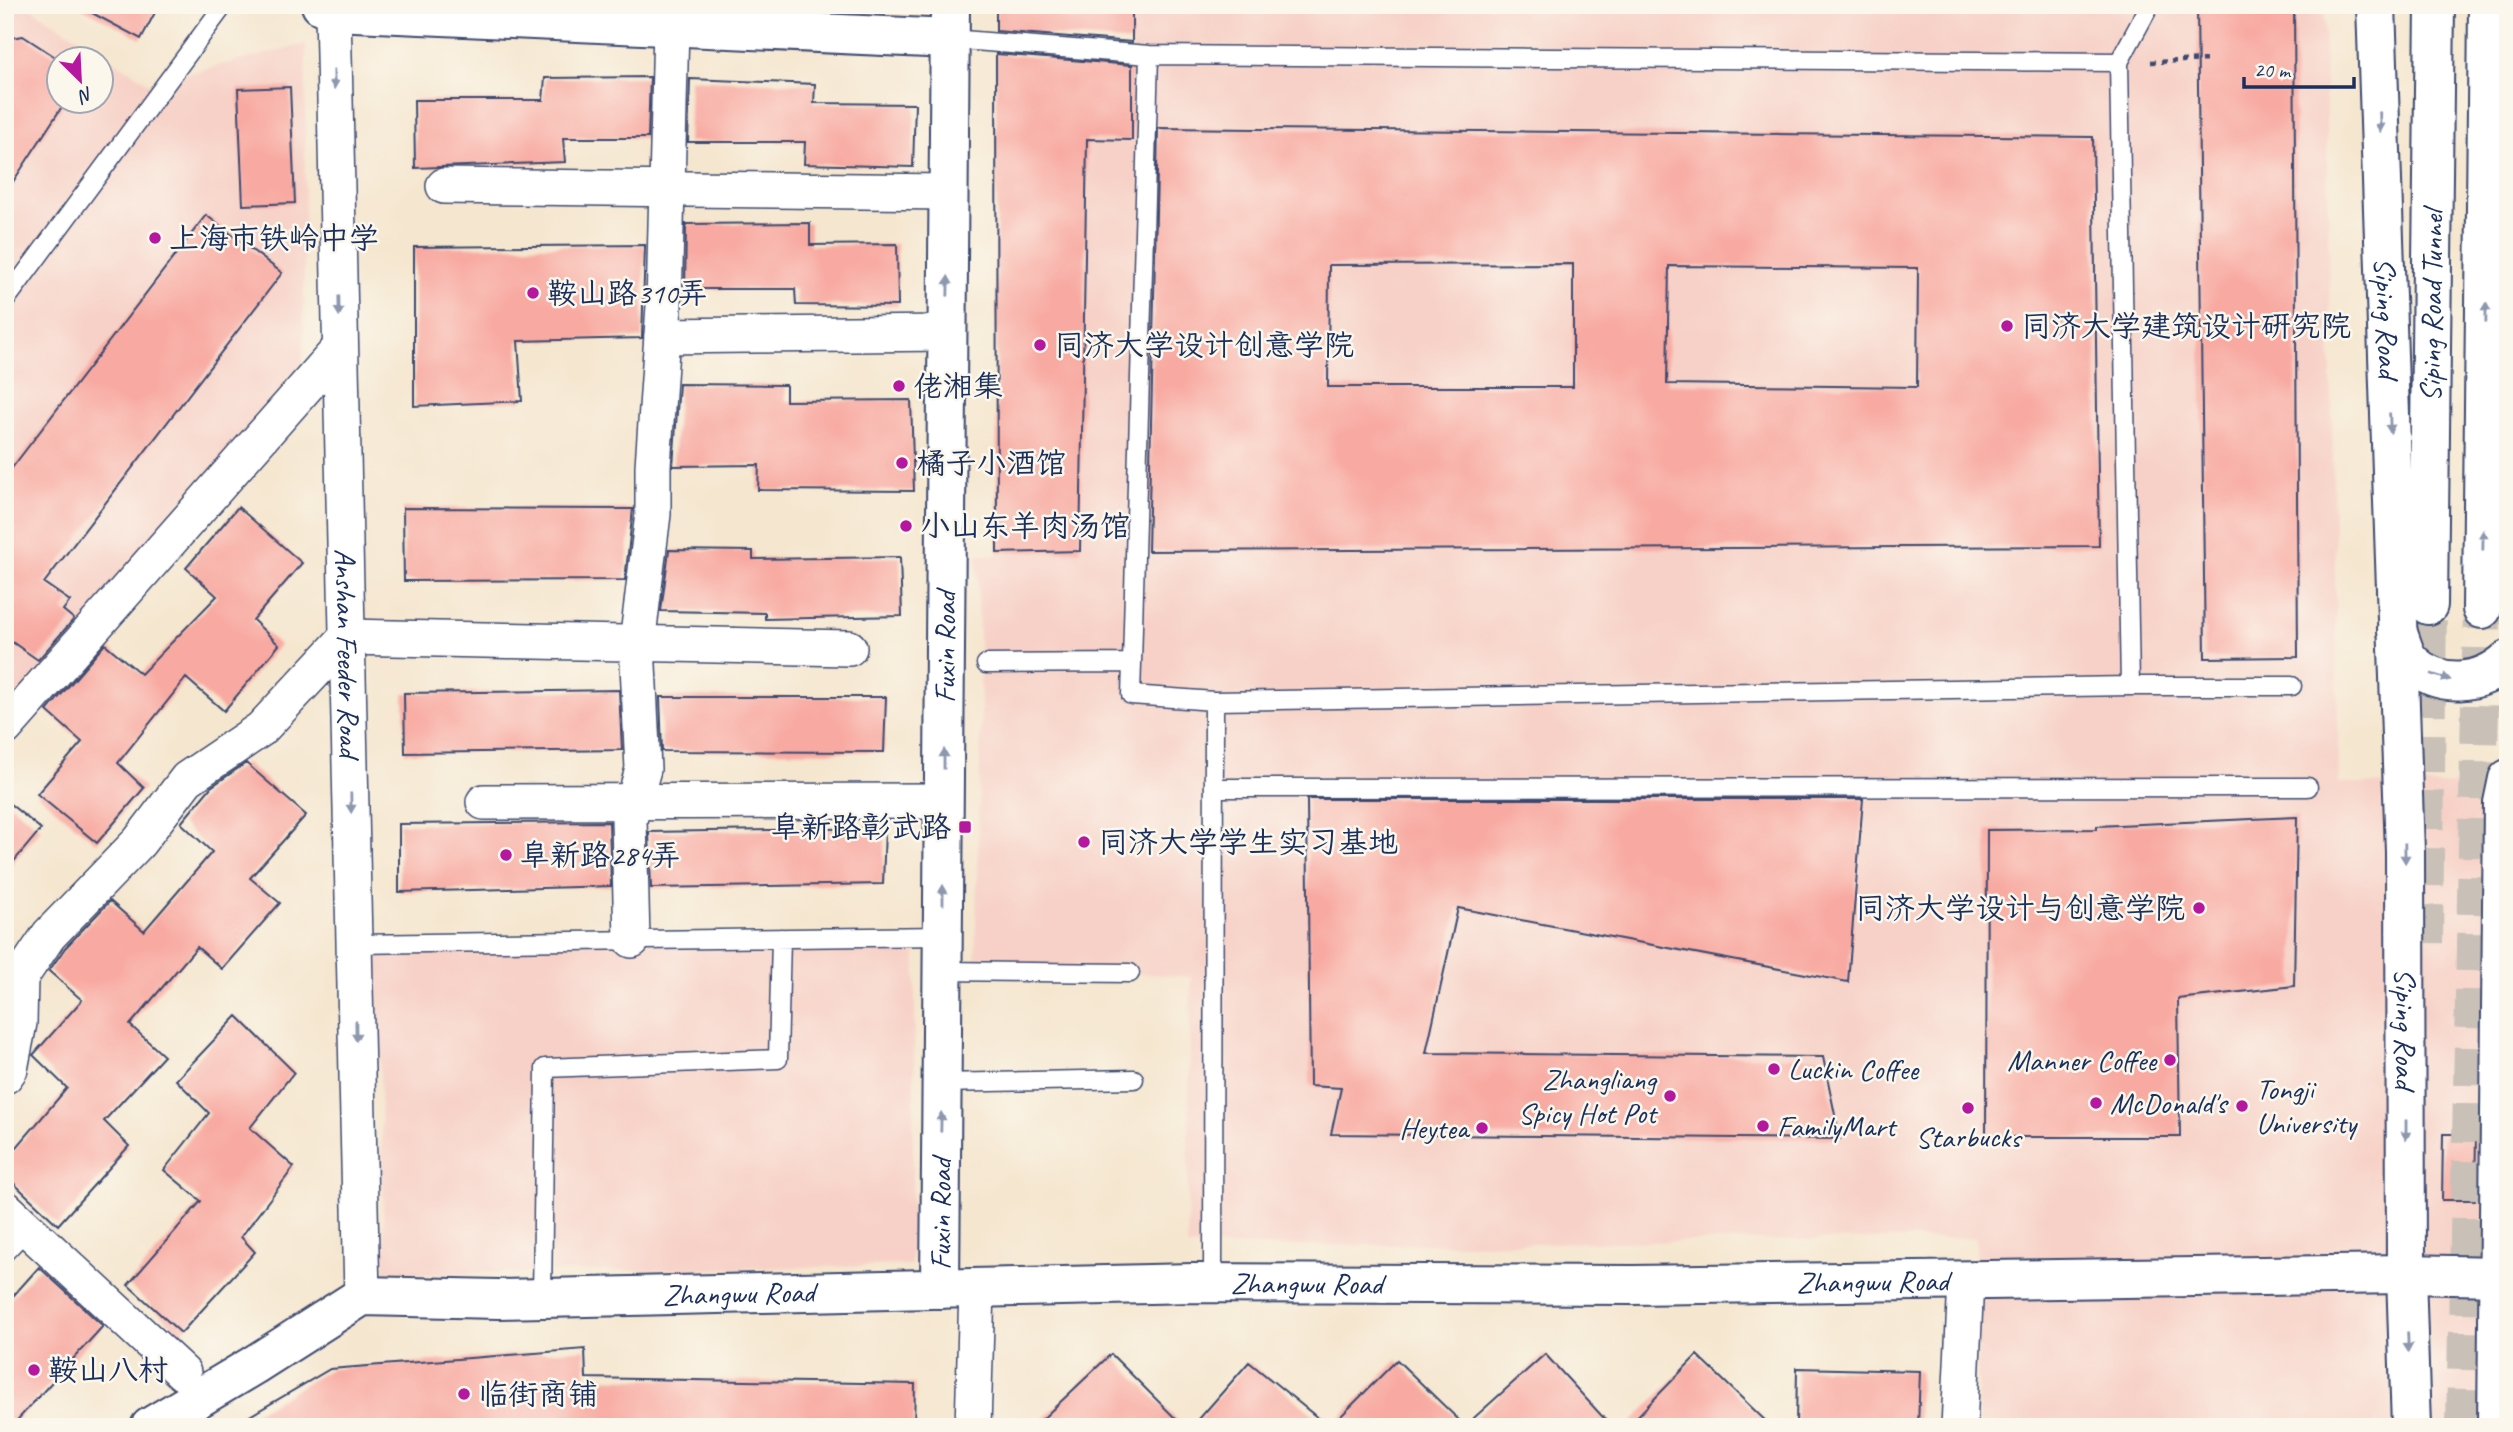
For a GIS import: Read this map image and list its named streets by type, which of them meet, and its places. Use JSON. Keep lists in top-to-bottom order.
{
  "streets": {
    "street": [
      "Siping Road Tunnel",
      "Siping Road",
      "Fuxin Road",
      "Anshan Feeder Road",
      "Zhangwu Road"
    ]
  },
  "crossings": [
    ["Siping Road", "Zhangwu Road"],
    ["Fuxin Road", "Zhangwu Road"],
    ["Anshan Feeder Road", "Zhangwu Road"]
  ],
  "places": {
    "other": [
      "上海市铁岭中学",
      "鞍山路310弄",
      "同济大学建筑设计研究院",
      "同济大学设计创意学院",
      "佬湘集",
      "橘子小酒馆",
      "小山东羊肉汤馆",
      "同济大学学生实习基地",
      "阜新路284弄",
      "同济大学设计与创意学院",
      "Manner Coffee",
      "Luckin Coffee",
      "Zhangliang Spicy Hot Pot",
      "McDonald's",
      "Tongji University",
      "Starbucks",
      "FamilyMart",
      "Heytea",
      "鞍山八村",
      "临街商铺"
    ],
    "transit": ["阜新路彰武路"]
  },
  "scale_bar": "20 m",
  "north": "bottom right"
}
